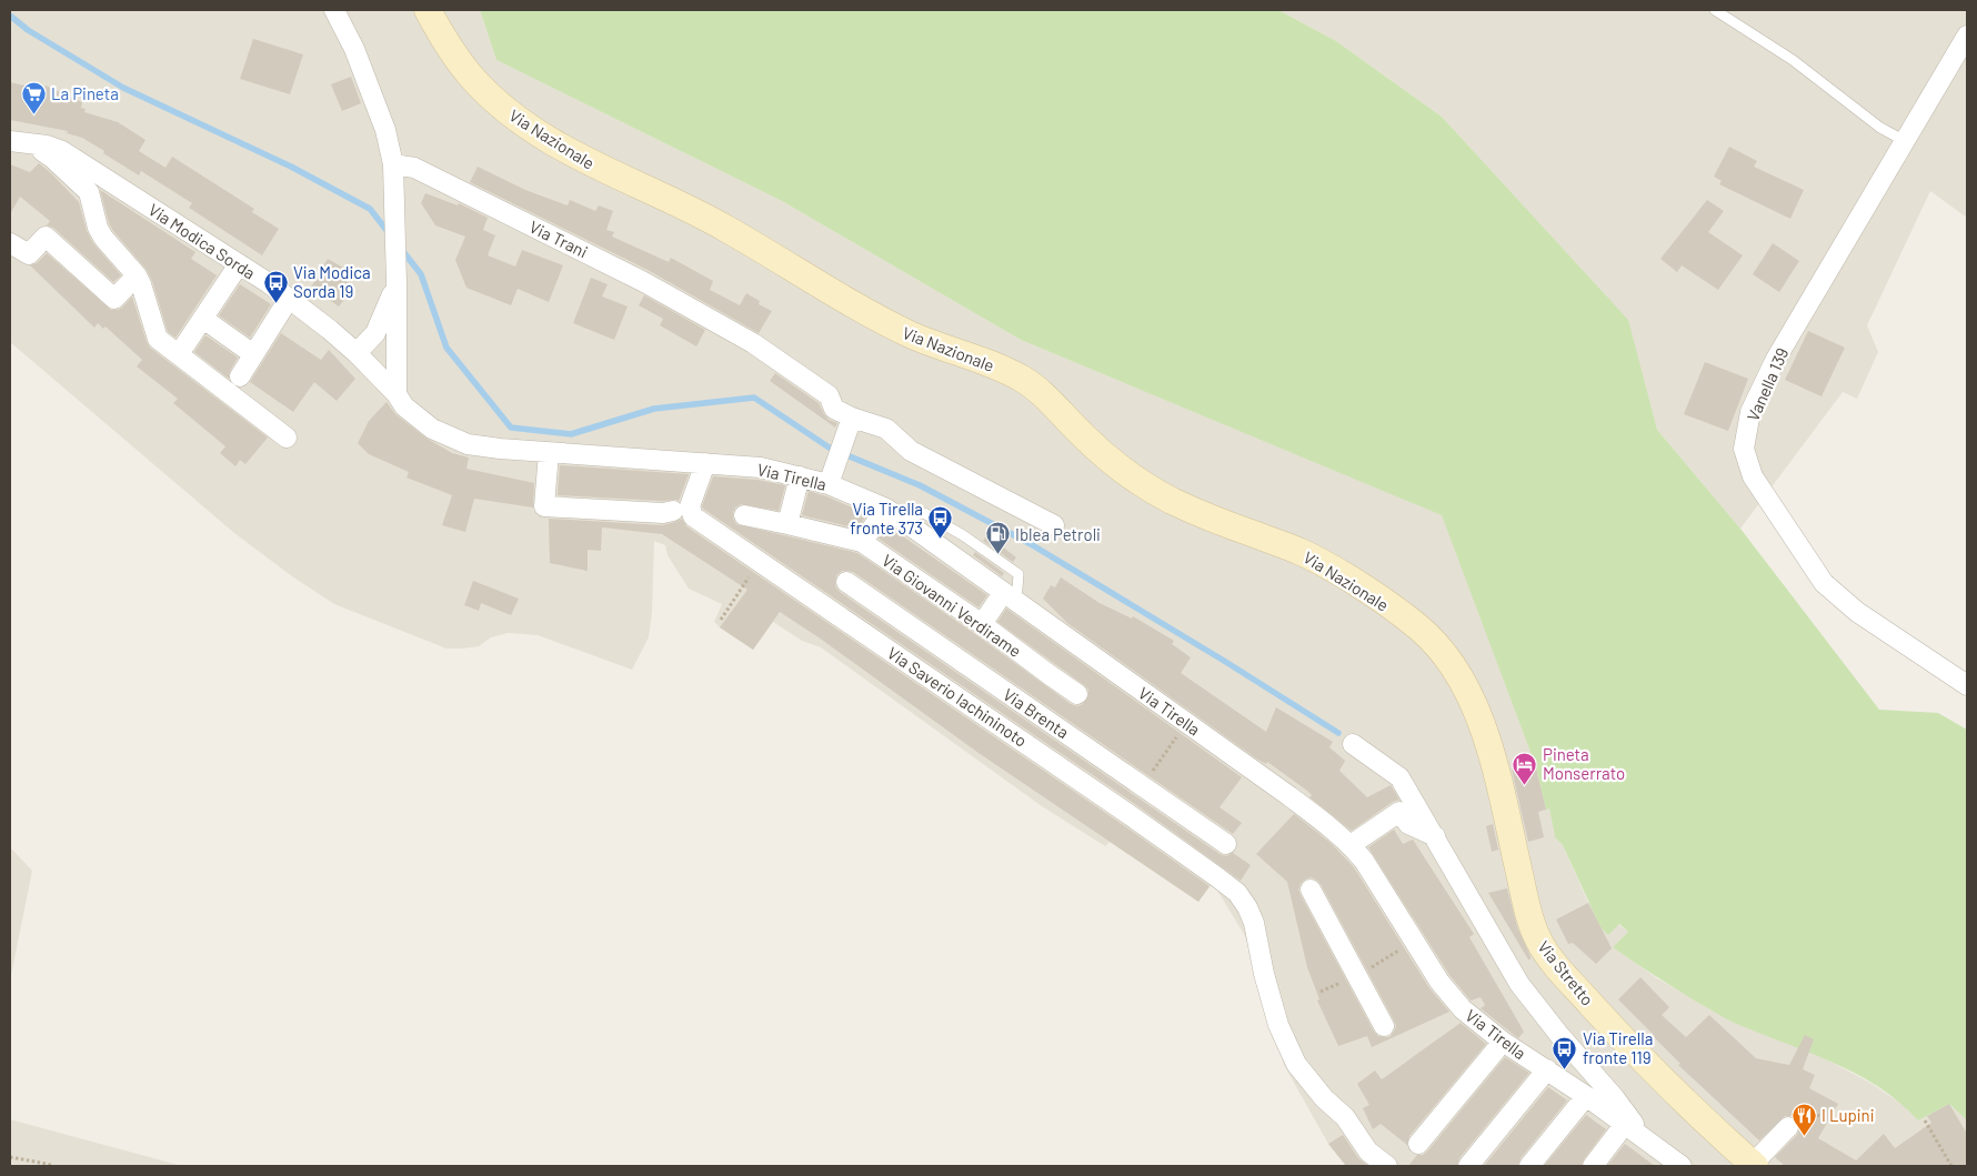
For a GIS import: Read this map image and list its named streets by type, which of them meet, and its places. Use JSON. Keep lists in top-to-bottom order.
{
  "streets": {
    "street": [
      "Via Nazionale",
      "Via Trani",
      "Via Modica Sorda",
      "Vanella 139",
      "Via Tirella",
      "Via Giovanni Verdirame",
      "Via Saverio Iachininoto",
      "Via Brenta",
      "Via Stretto"
    ]
  },
  "crossings": [
    ["Via Nazionale", "Via Stretto"],
    ["Via Modica Sorda", "Via Tirella"],
    ["Via Tirella", "Via Saverio Iachininoto"]
  ],
  "places": {
    "supermarket": ["La Pineta"],
    "bus stop": ["Via Modica Sorda 19", "Via Tirella fronte 373", "Via Tirella fronte 119"],
    "fuel station": ["Iblea Petroli"],
    "hotel": ["Pineta Monserrato"],
    "restaurant": ["I Lupini"]
  }
}
